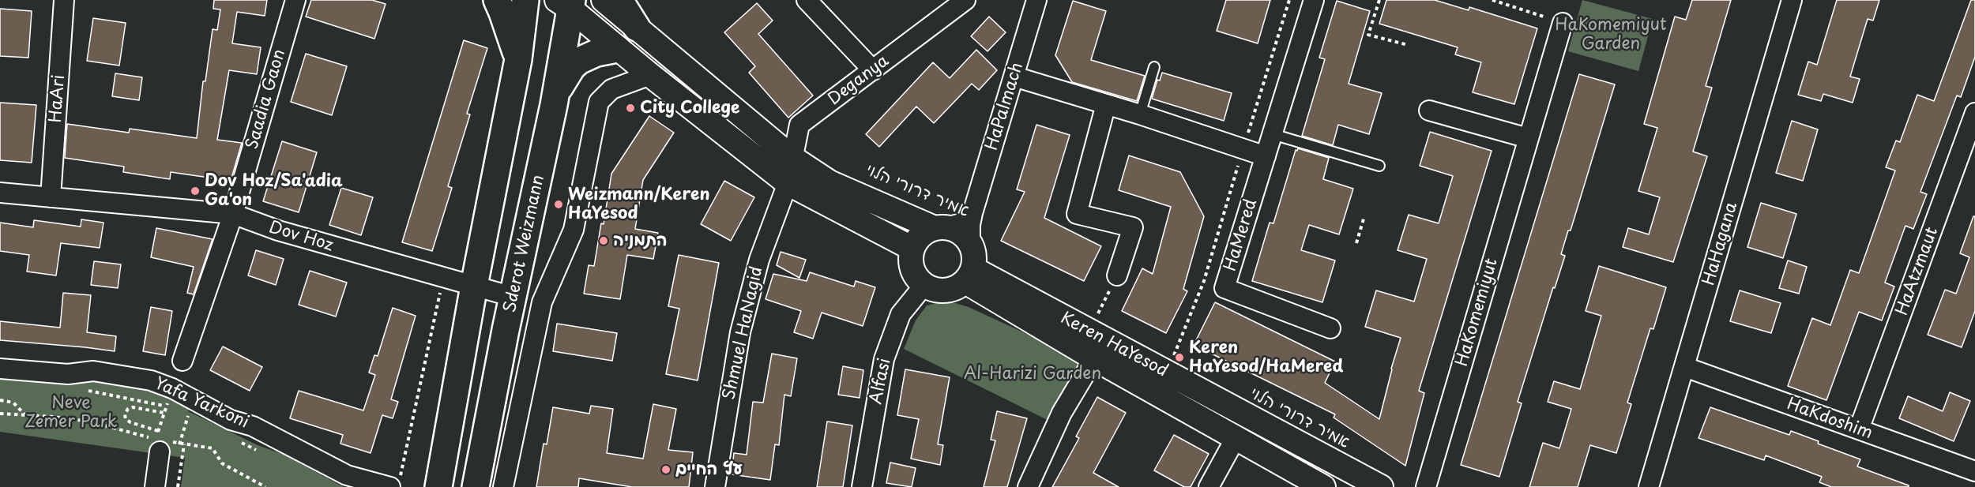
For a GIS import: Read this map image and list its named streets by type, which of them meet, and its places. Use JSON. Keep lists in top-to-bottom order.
{
  "streets": {
    "main road": ["Sderot Weizmann"],
    "street": [
      "Deganya",
      "HaAri",
      "Saadia Gaon",
      "HaPalmach",
      "HaMered",
      "Dov Hoz",
      "HaHagana",
      "HaAtzmaut",
      "HaKomemiyut",
      "Shmuel HaNagid",
      "Keren HaYesod",
      "Alfasi",
      "Yafa Yarkoni",
      "HaKdoshim"
    ]
  },
  "crossings": [
    ["Deganya", "Shmuel HaNagid"],
    ["HaAri", "Dov Hoz"],
    ["Saadia Gaon", "Dov Hoz"],
    ["HaPalmach", "Keren HaYesod"],
    ["HaPalmach", "Alfasi"],
    ["Dov Hoz", "Sderot Weizmann"],
    ["HaHagana", "HaKdoshim"],
    ["HaAtzmaut", "HaKdoshim"],
    ["Keren HaYesod", "Alfasi"]
  ],
  "parks": ["HaKomemiyut Garden", "Al-Harizi Garden", "Neve Zemer Park"],
  "places": [
    "City College",
    "Dov Hoz/Sa'adia Ga'on",
    "Weizmann/Keren HaYesod",
    "התמניה",
    "Keren HaYesod/HaMered",
    "עץ החיים"
  ]
}
